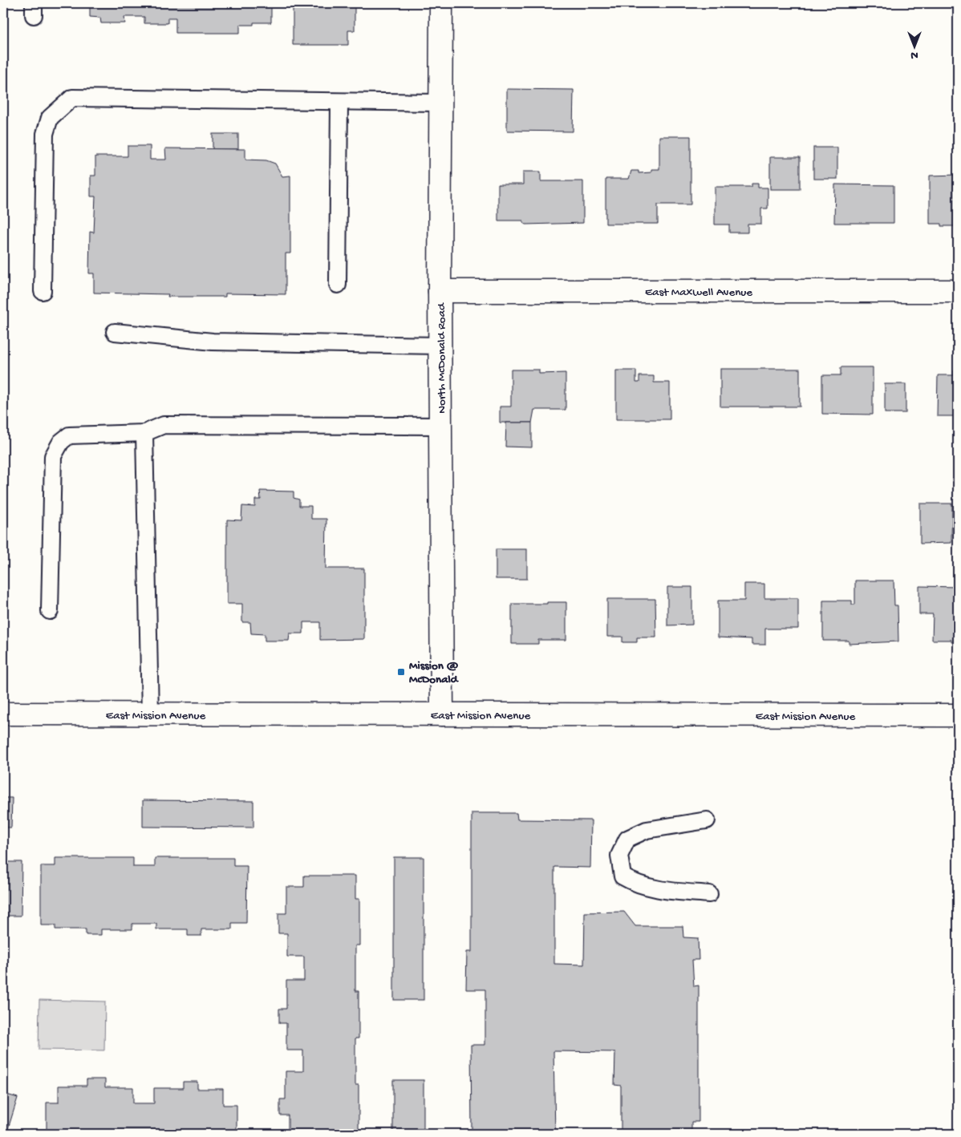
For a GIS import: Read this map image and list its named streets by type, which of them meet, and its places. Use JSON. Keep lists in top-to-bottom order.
{
  "streets": {
    "street": ["East Maxwell Avenue", "North McDonald Road", "East Mission Avenue"]
  },
  "crossings": [
    ["East Maxwell Avenue", "North McDonald Road"],
    ["North McDonald Road", "East Mission Avenue"]
  ],
  "places": {
    "transit": ["Mission @ McDonald"]
  },
  "north": "bottom"
}
